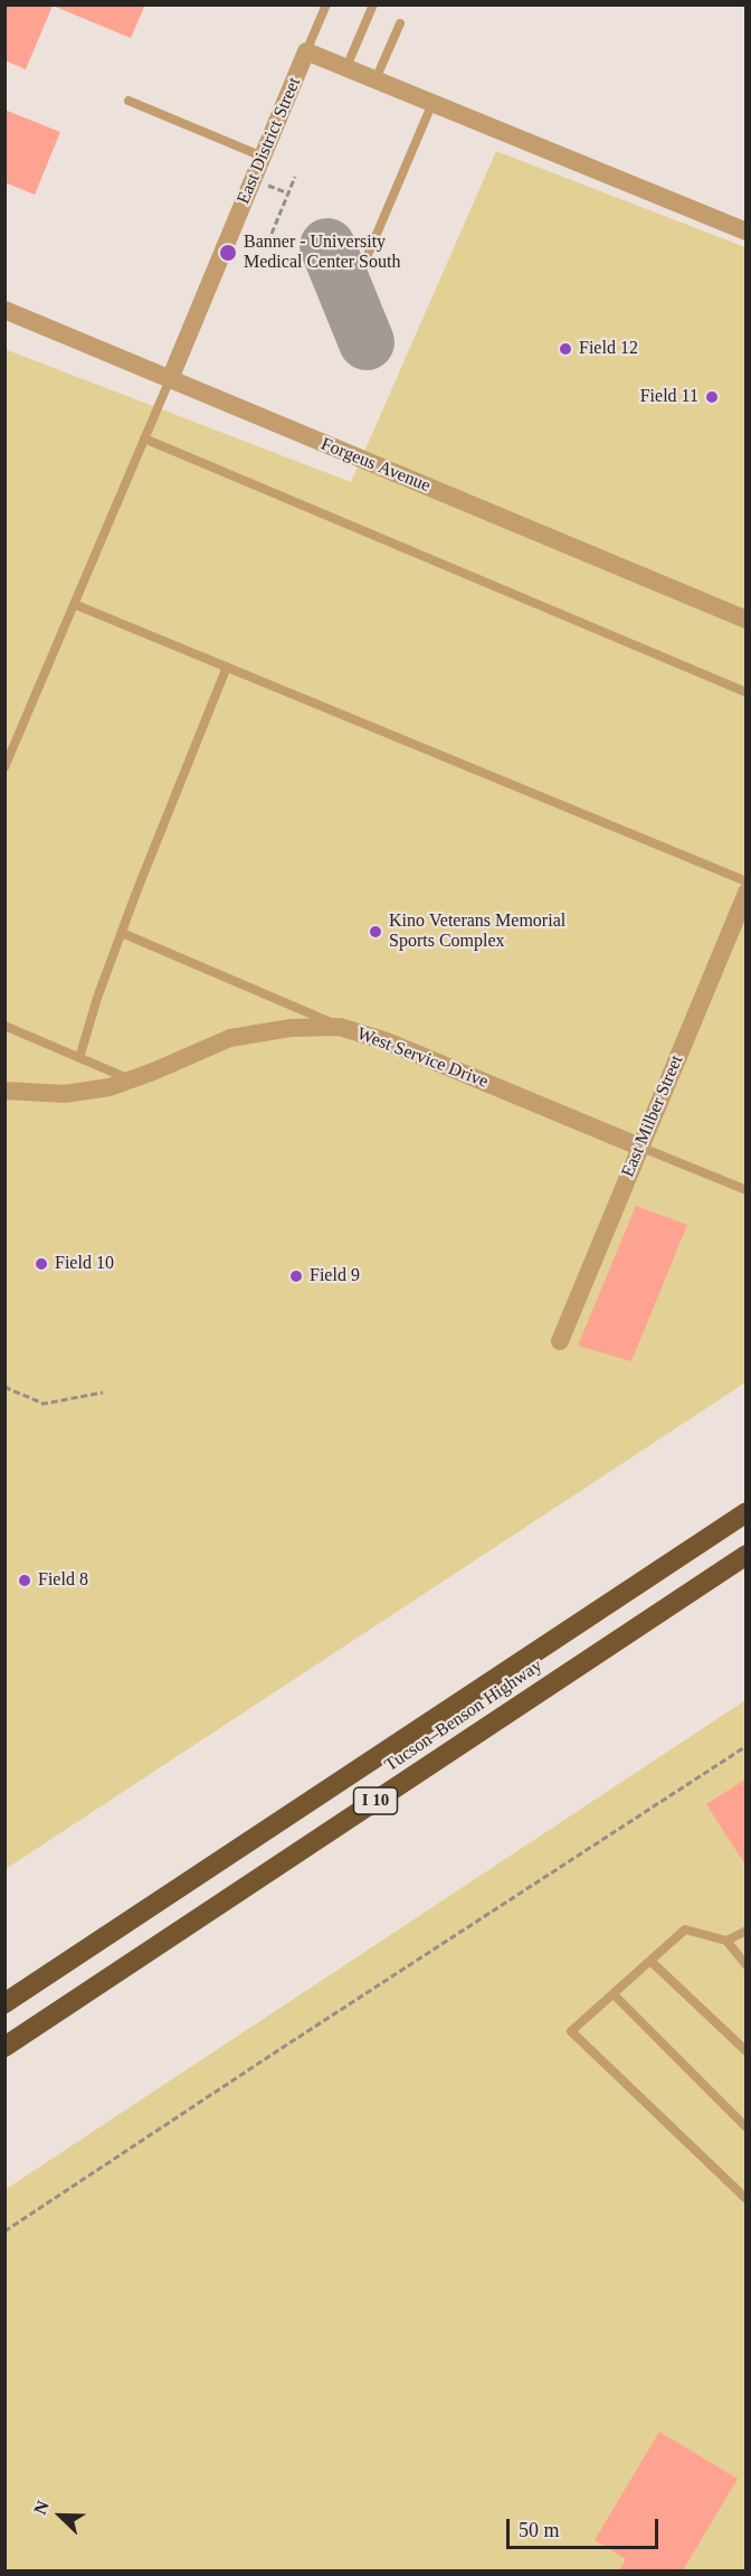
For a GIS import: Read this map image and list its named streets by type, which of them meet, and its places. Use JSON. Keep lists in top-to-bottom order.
{
  "streets": {
    "highway": ["Tucson–Benson Highway", "I 10"],
    "street": [
      "East District Street",
      "Forgeus Avenue",
      "West Service Drive",
      "East Milber Street"
    ]
  },
  "crossings": [
    ["East District Street", "Forgeus Avenue"],
    ["West Service Drive", "East Milber Street"]
  ],
  "places": [
    "Banner - University Medical Center South",
    "Field 12",
    "Field 11",
    "Kino Veterans Memorial Sports Complex",
    "Field 10",
    "Field 9",
    "Field 8"
  ],
  "scale_bar": "50 m",
  "north": "top left"
}
